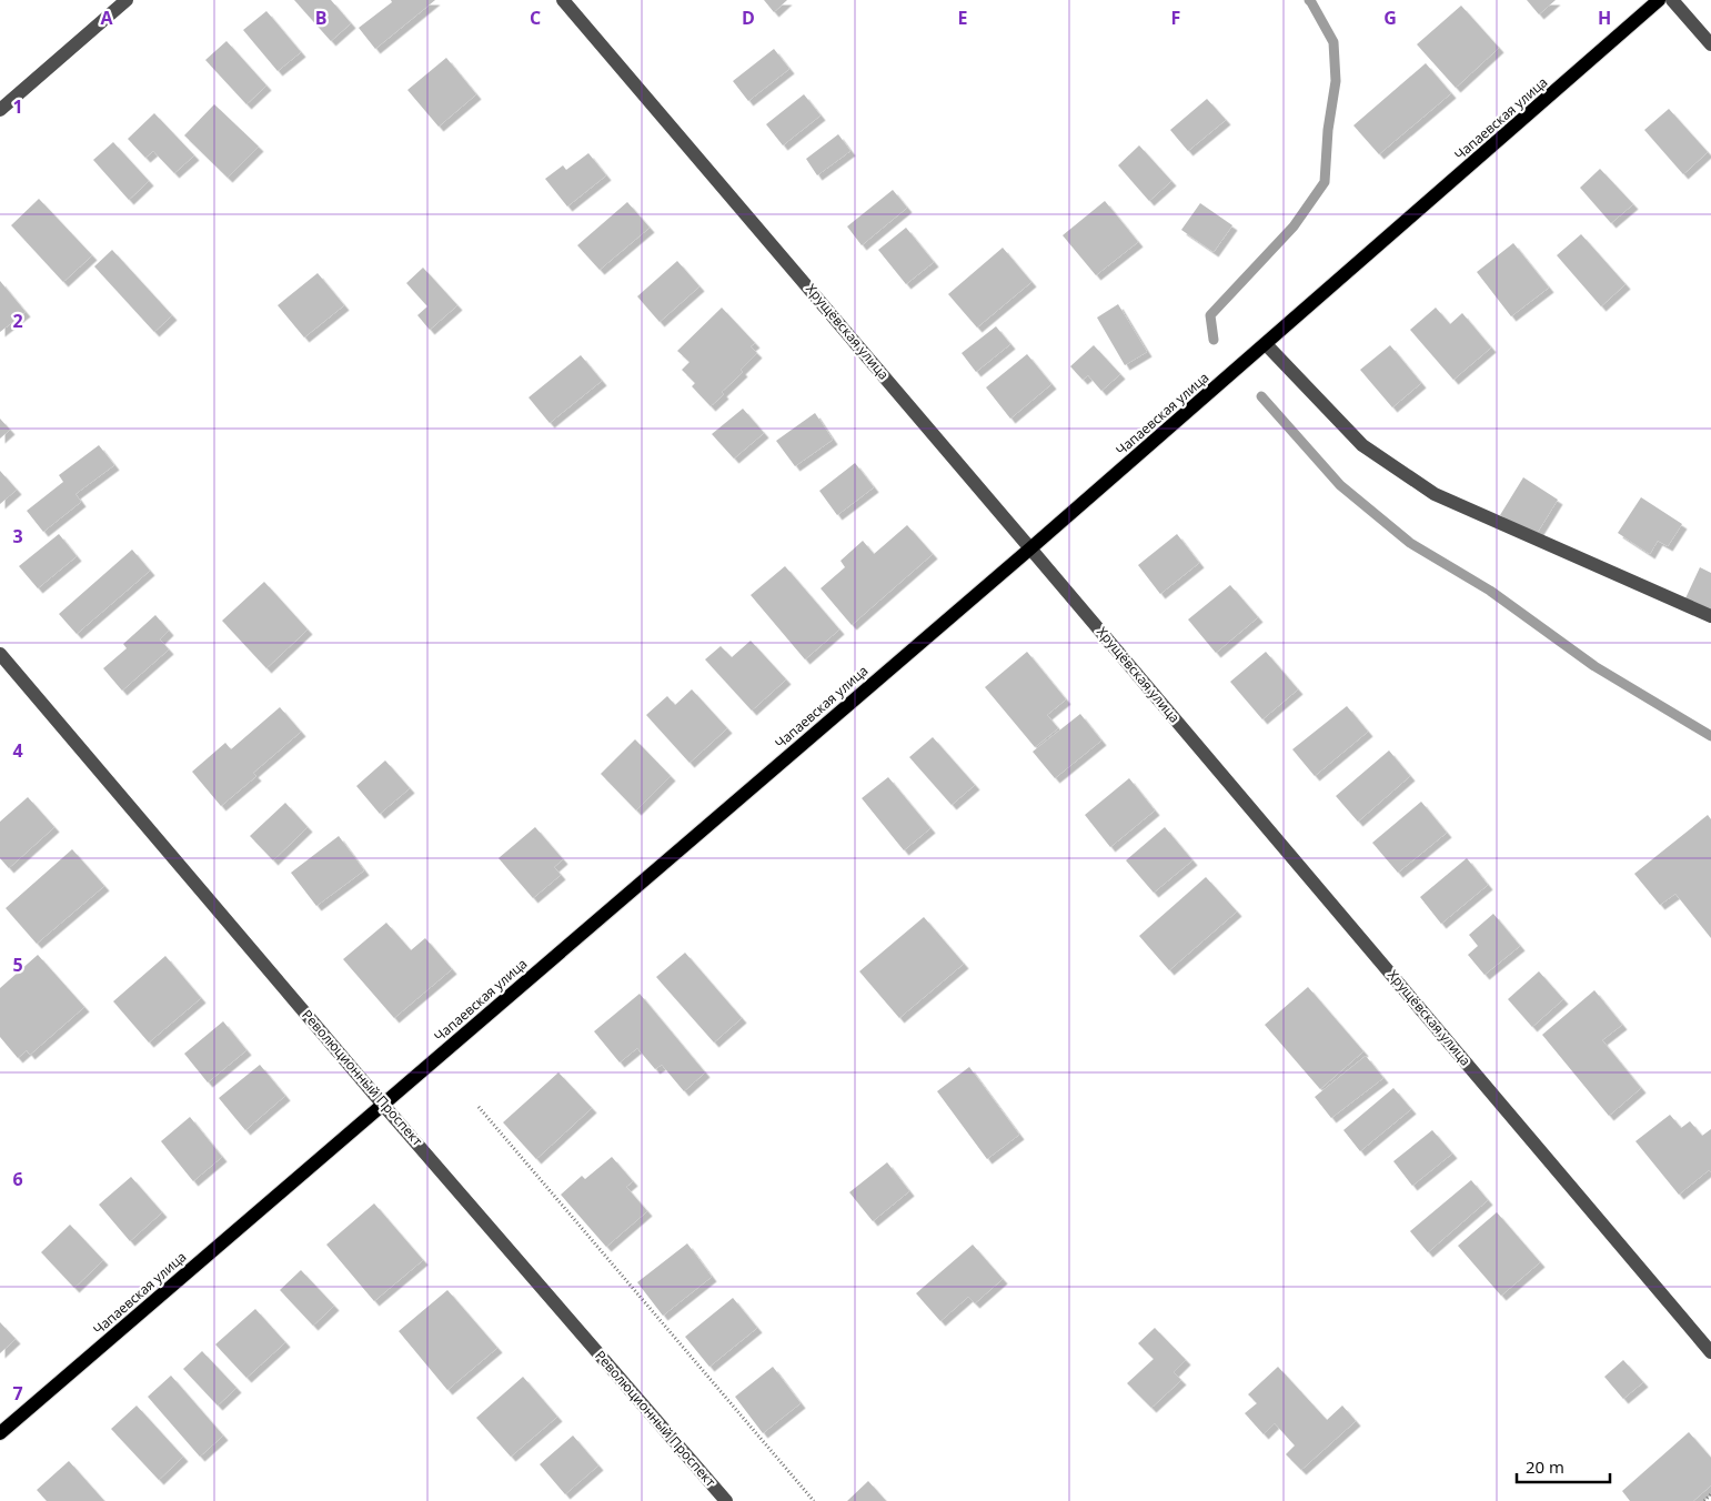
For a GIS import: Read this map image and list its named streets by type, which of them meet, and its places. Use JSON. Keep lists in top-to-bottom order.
{
  "streets": {
    "main road": ["Чапаевская улица"],
    "street": ["Хрущёвская улица", "Революционный Проспект"]
  },
  "crossings": [
    ["Чапаевская улица", "Хрущёвская улица"],
    ["Чапаевская улица", "Революционный Проспект"]
  ],
  "scale_bar": "20 m",
  "grid": {
    "columns": [
      "A",
      "B",
      "C",
      "D",
      "E",
      "F",
      "G",
      "H"
    ],
    "rows": [
      "1",
      "2",
      "3",
      "4",
      "5",
      "6",
      "7"
    ]
  }
}
